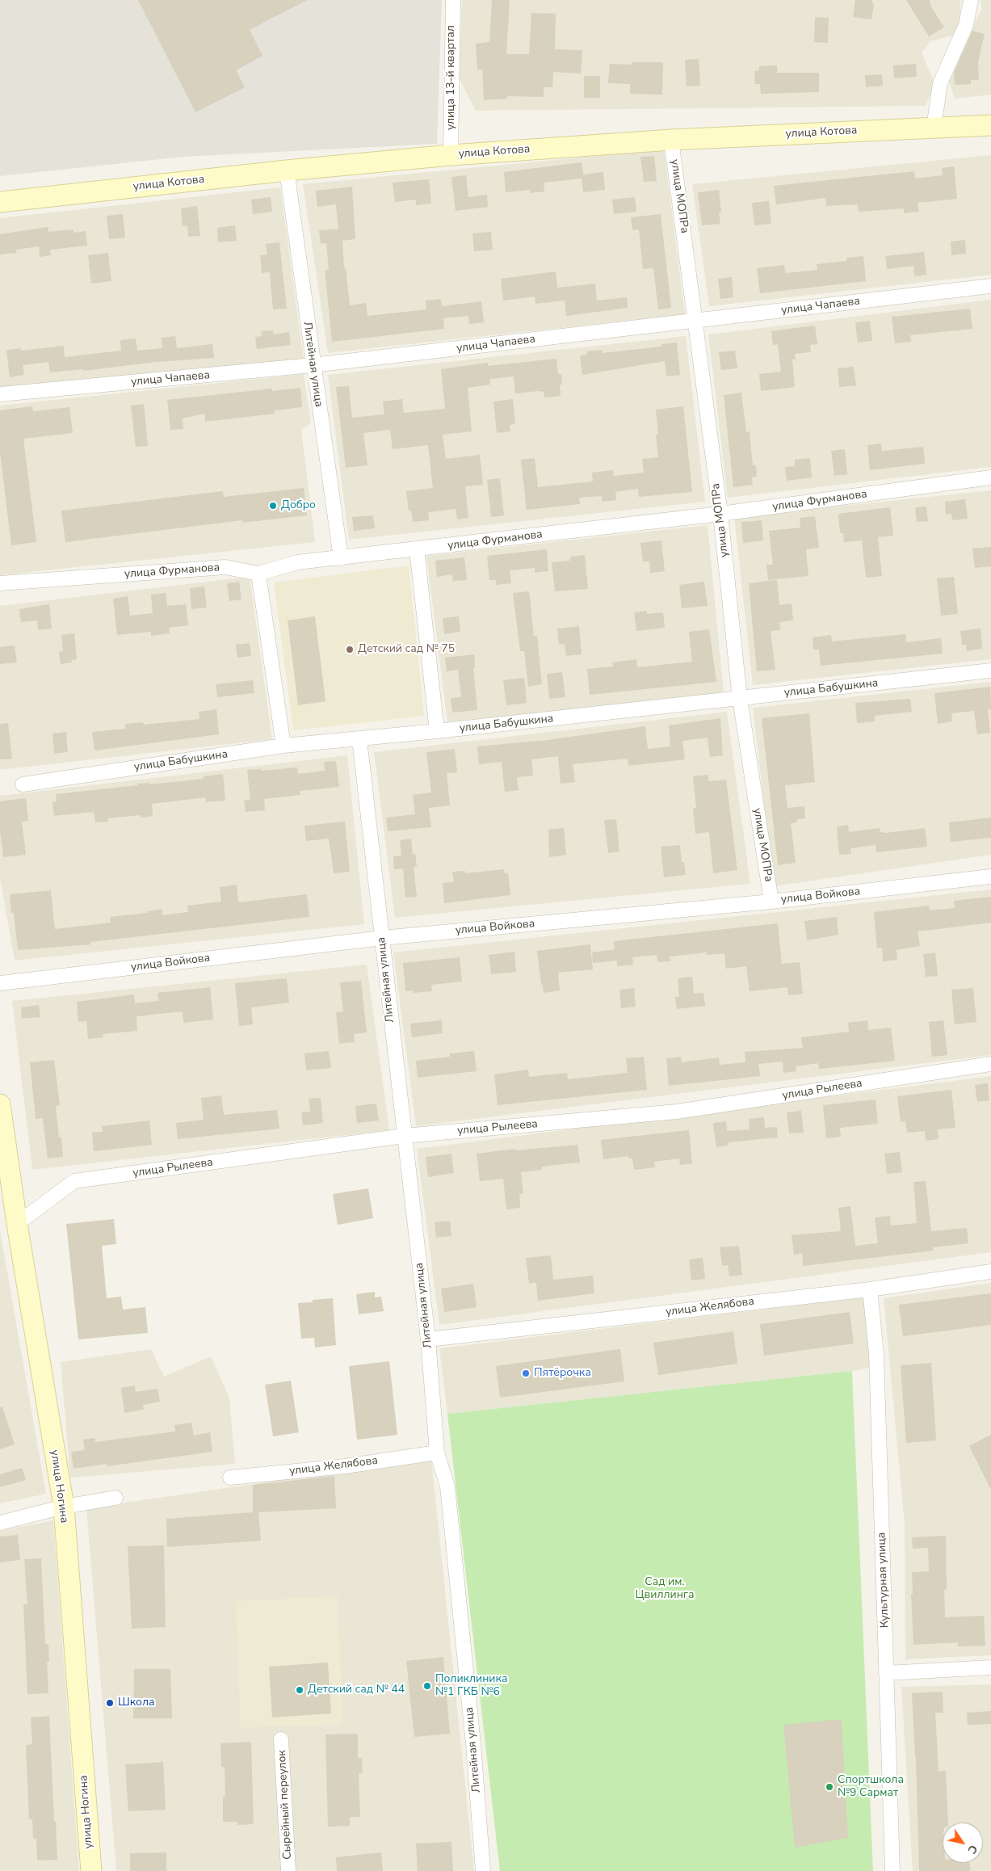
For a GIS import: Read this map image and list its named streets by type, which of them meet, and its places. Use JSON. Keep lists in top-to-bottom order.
{
  "streets": {
    "street": [
      "улица 13-й квартал",
      "улица Котова",
      "улица МОПРа",
      "улица Чапаева",
      "Литейная улица",
      "улица Фурманова",
      "улица Бабушкина",
      "улица Войкова",
      "улица Рылеева",
      "улица Желябова",
      "улица Ногина",
      "Культурная улица",
      "Сырейный переулок"
    ]
  },
  "crossings": [
    ["улица 13-й квартал", "улица Котова"],
    ["улица Котова", "улица МОПРа"],
    ["улица Котова", "Литейная улица"],
    ["улица МОПРа", "улица Чапаева"],
    ["улица МОПРа", "улица Фурманова"],
    ["улица МОПРа", "улица Бабушкина"],
    ["улица МОПРа", "улица Войкова"],
    ["улица Чапаева", "Литейная улица"],
    ["Литейная улица", "улица Фурманова"],
    ["Литейная улица", "улица Бабушкина"],
    ["Литейная улица", "улица Войкова"],
    ["Литейная улица", "улица Рылеева"],
    ["Литейная улица", "улица Желябова"],
    ["улица Рылеева", "улица Ногина"],
    ["улица Желябова", "Культурная улица"]
  ],
  "parks": ["Сад им. Цвиллинга"],
  "places": [
    "Добро",
    "Детский сад № 75",
    "Пятёрочка",
    "Поликлиника №1 ГКБ №6",
    "Детский сад № 44",
    "Школа",
    "Спортшкола №9 Сармат"
  ],
  "north": "bottom right"
}
